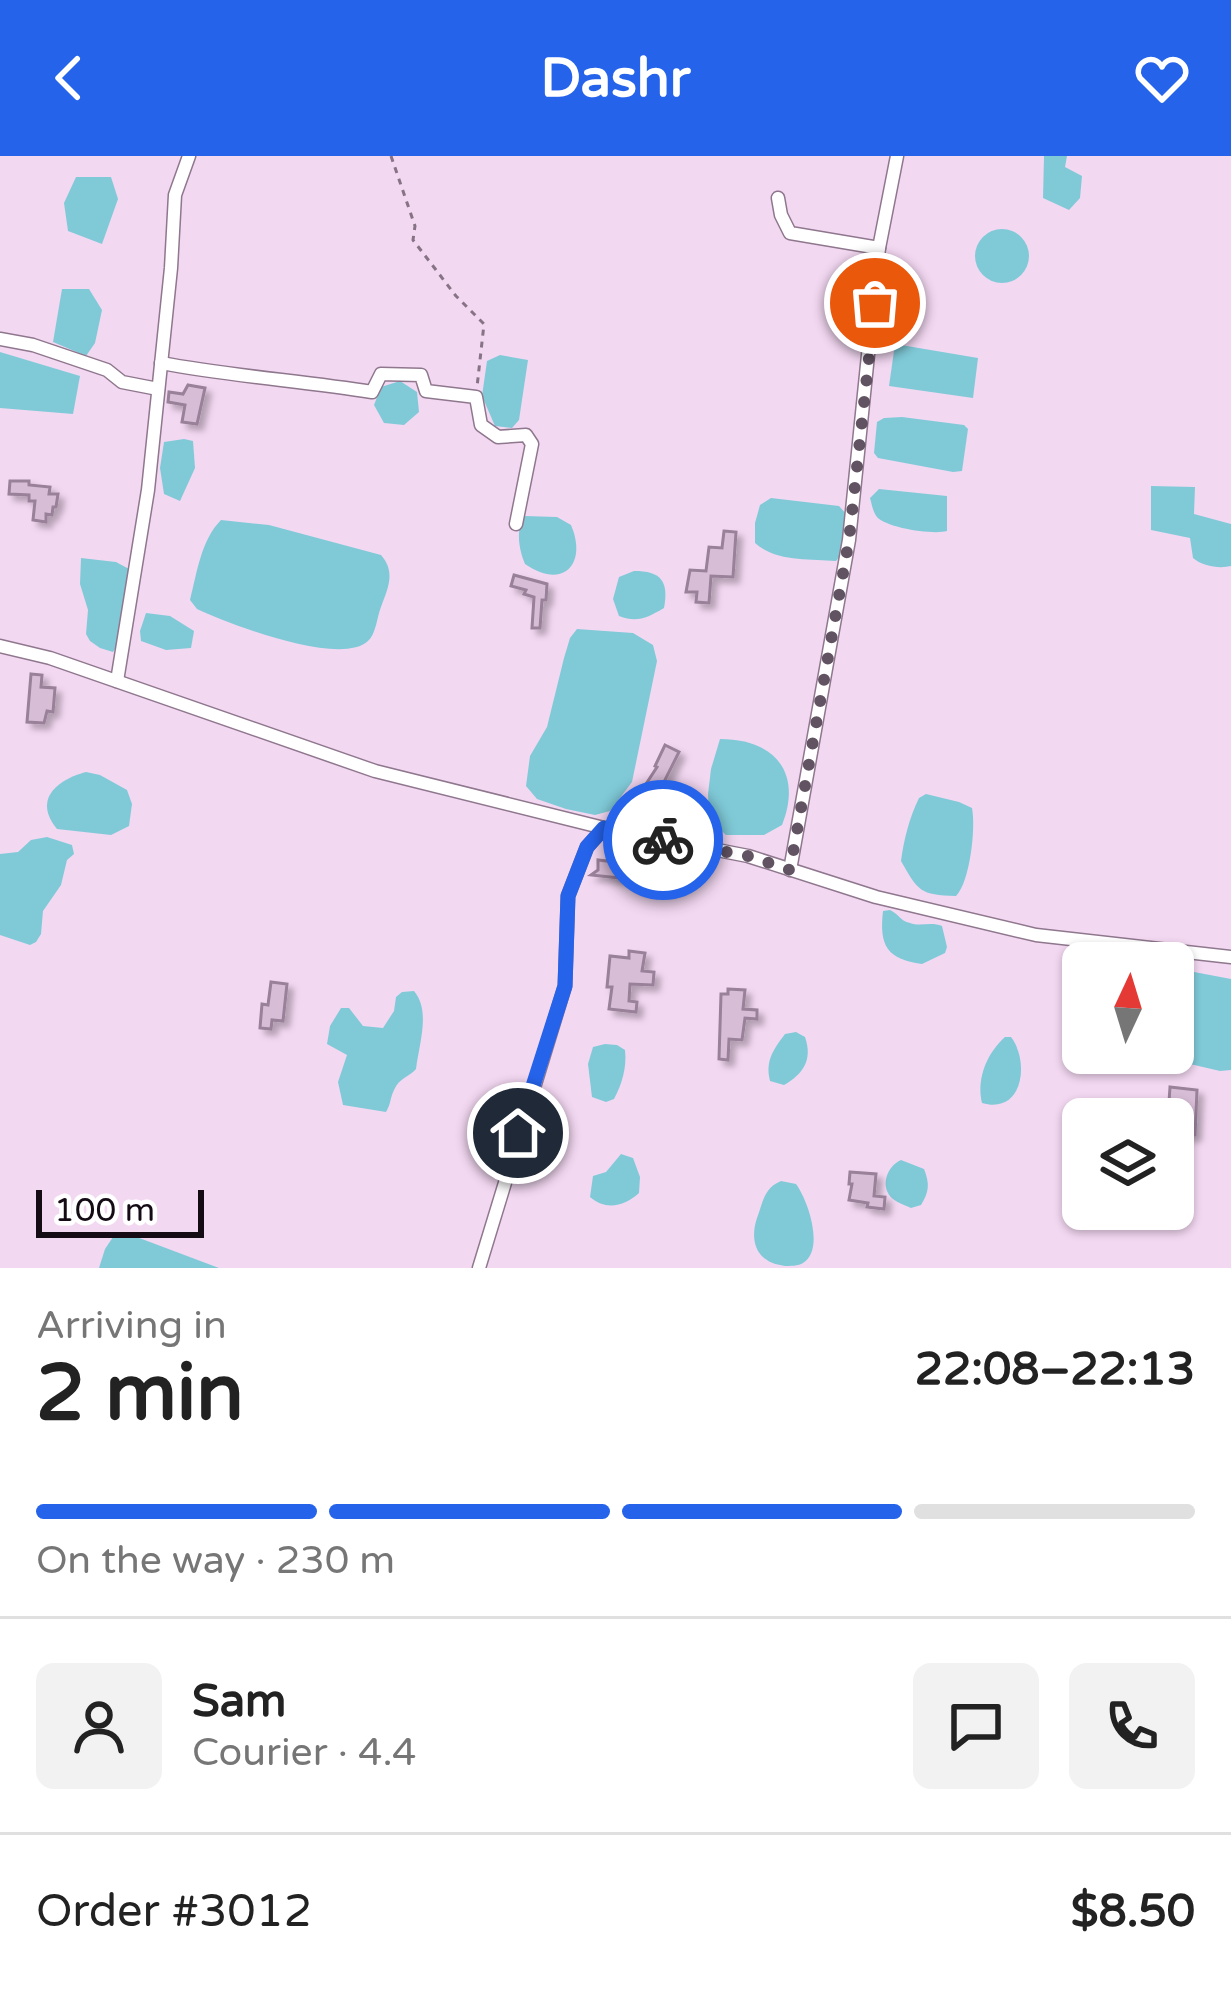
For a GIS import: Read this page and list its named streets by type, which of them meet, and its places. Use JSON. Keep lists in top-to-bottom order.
{
  "scale_bar": "100 m",
  "north": "top",
  "page": {
    "header": "Dashr",
    "scale": "100 m",
    "heading": ["2 min", "Arriving in", "22:08–22:13"],
    "panel": [
      "Sam",
      "Courier · 4.4",
      "Order #3012",
      "$8.50"
    ],
    "bar": "On the way · 230 m"
  }
}
